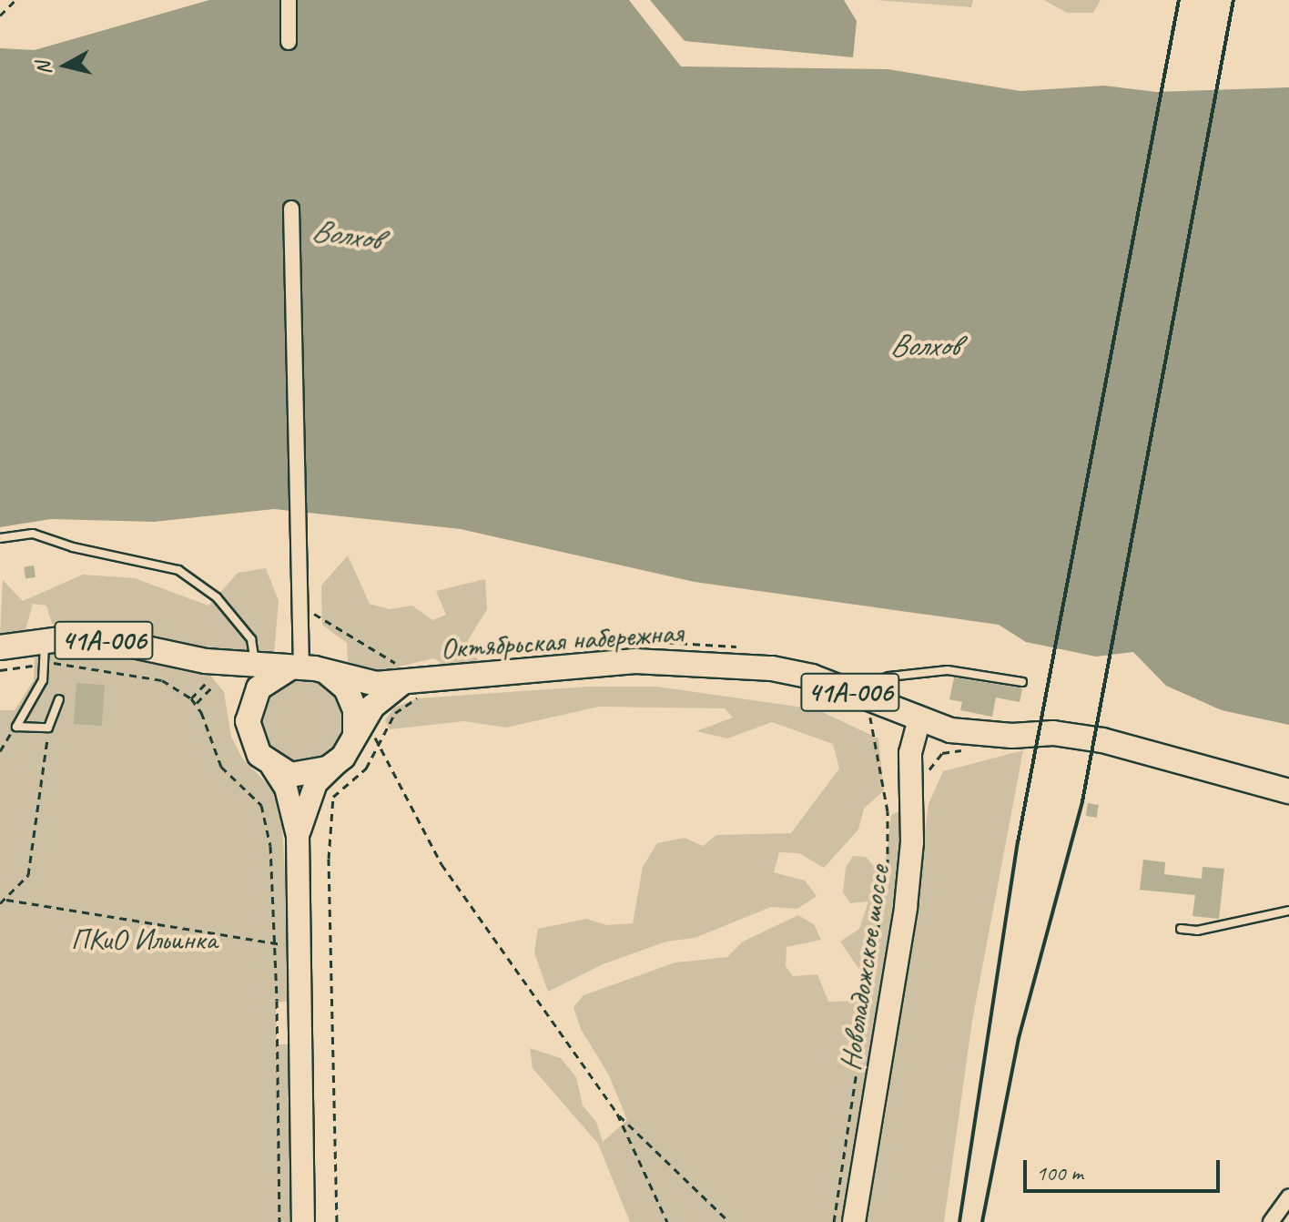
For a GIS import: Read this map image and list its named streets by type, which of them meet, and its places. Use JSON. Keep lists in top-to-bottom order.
{
  "streets": {
    "main road": ["41А-006", "Октябрьская набережная", "Новоладожское шоссе"]
  },
  "crossings": [
    ["Октябрьская набережная", "Новоладожское шоссе"]
  ],
  "water": ["Волхов"],
  "parks": ["ПКиО Ильинка"],
  "scale_bar": "100 m",
  "north": "left"
}
